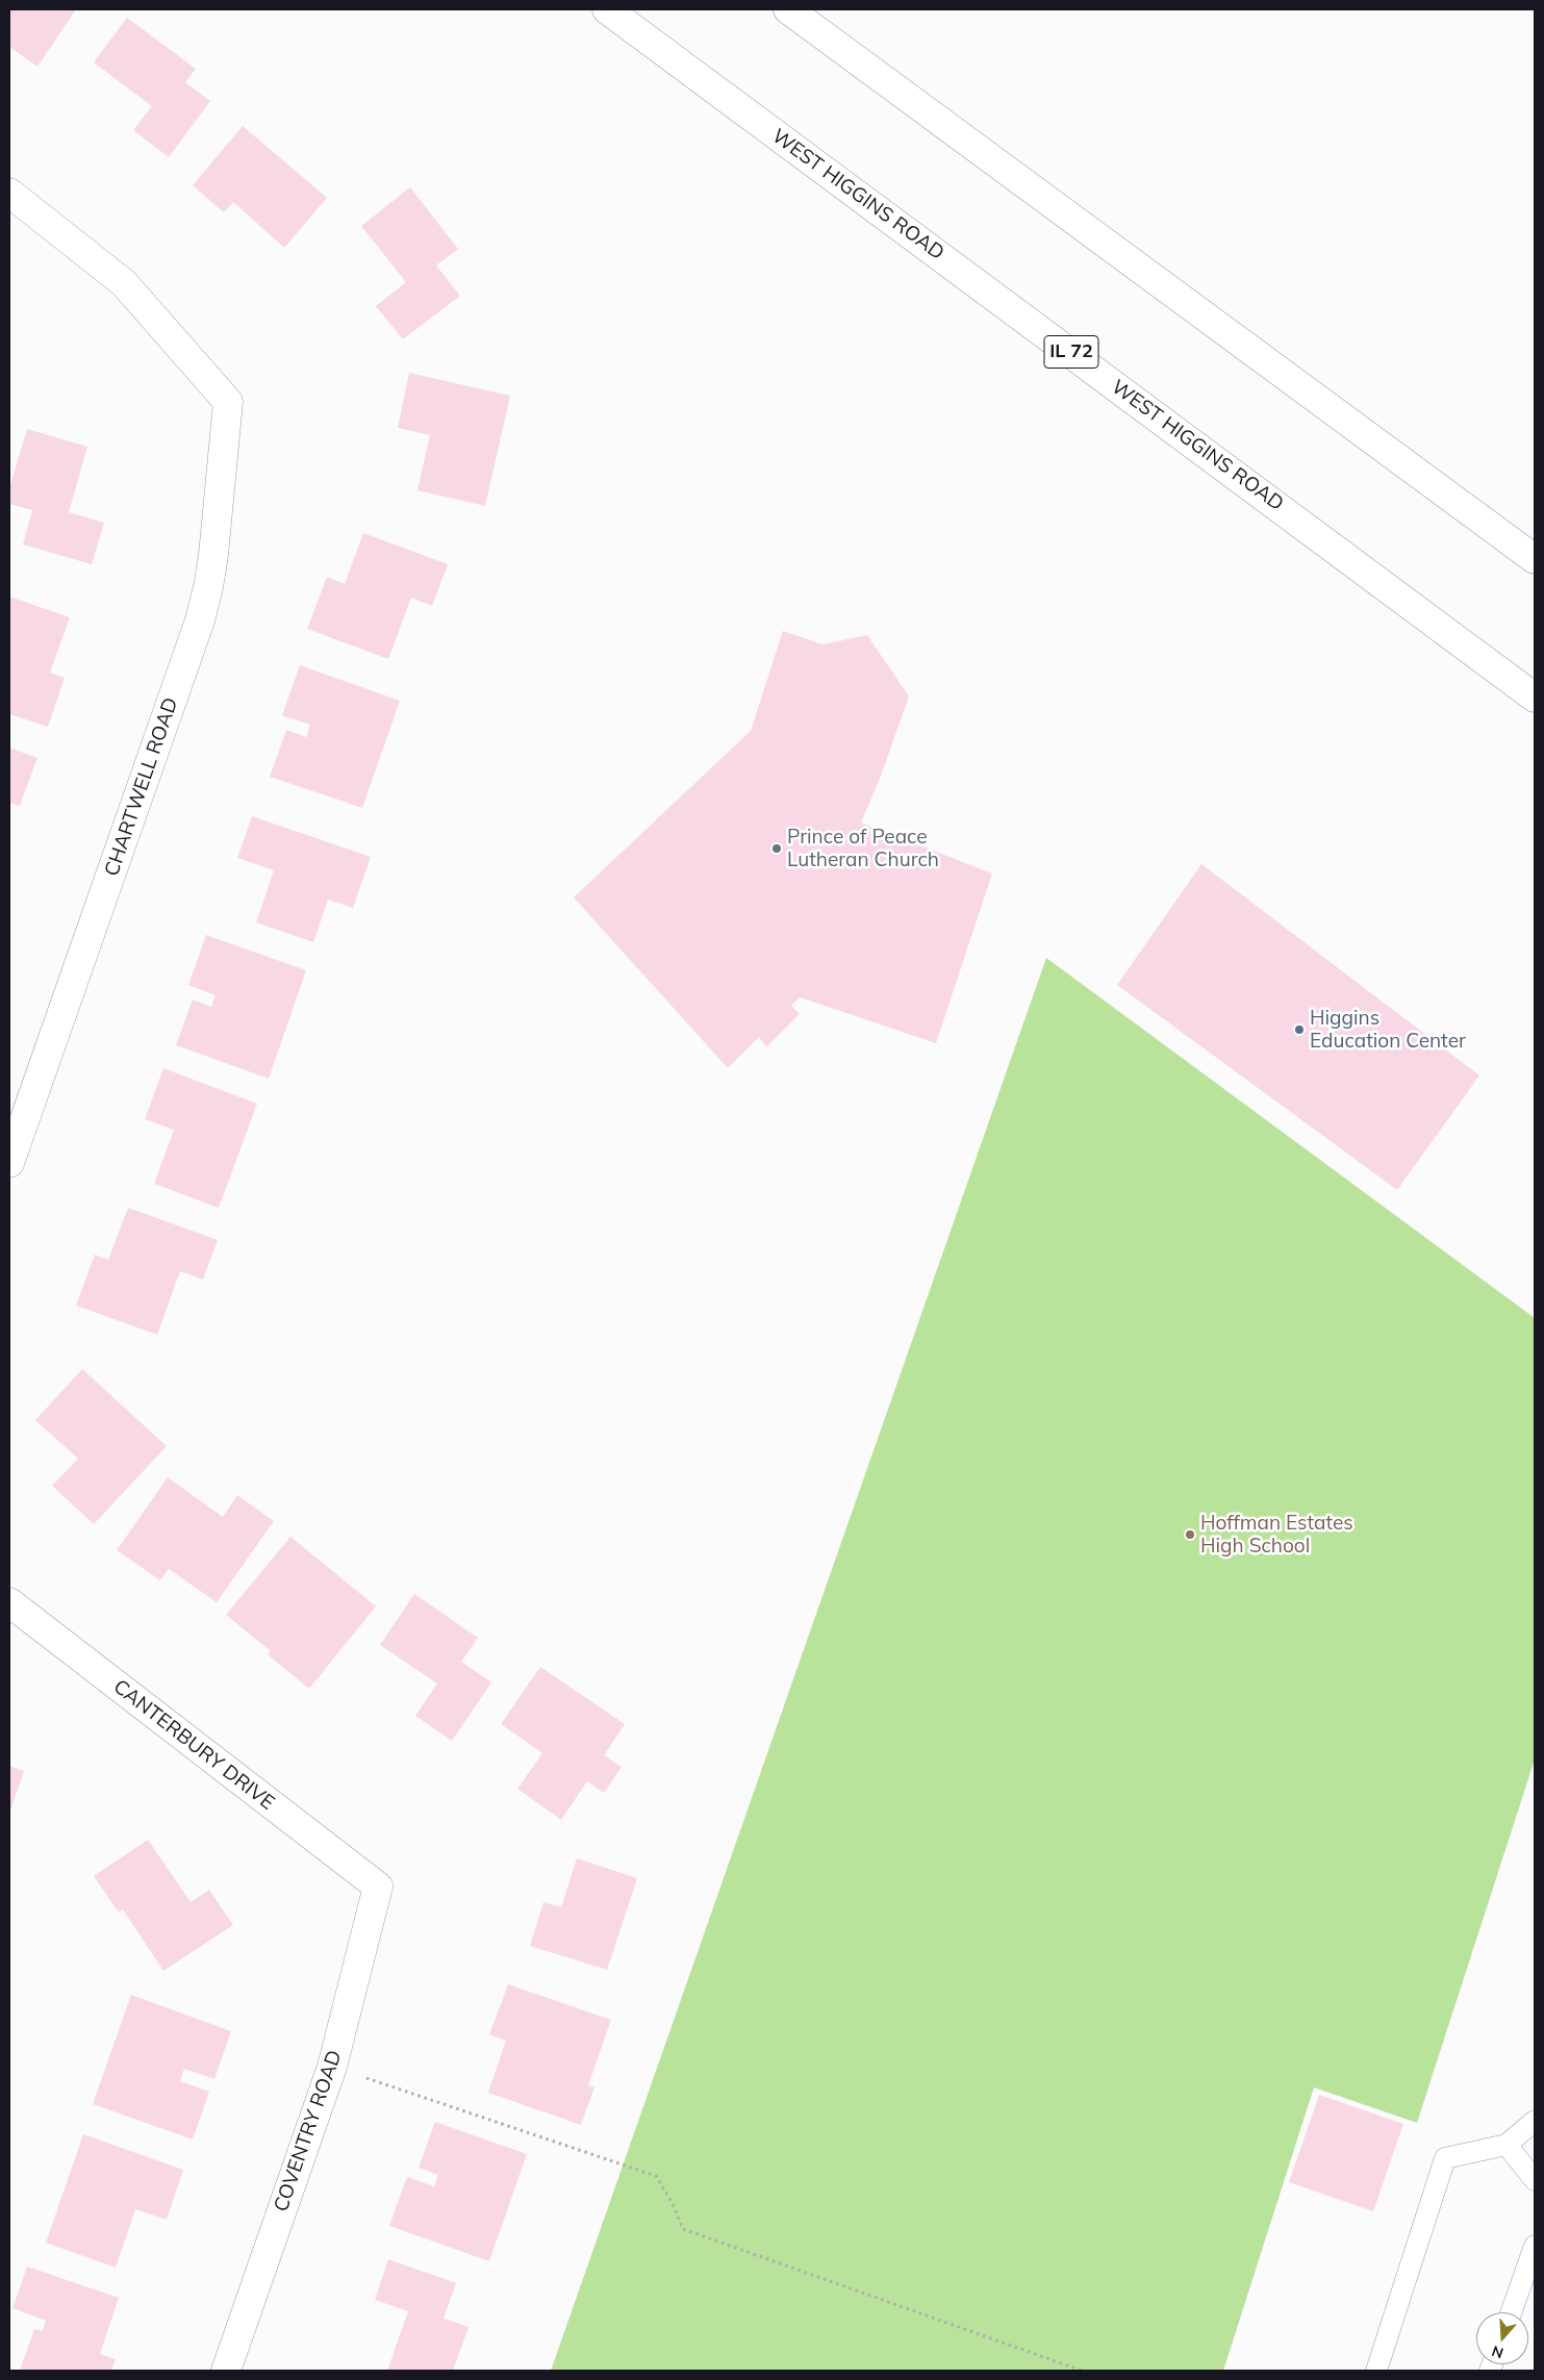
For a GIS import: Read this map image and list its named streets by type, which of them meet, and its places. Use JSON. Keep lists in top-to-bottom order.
{
  "streets": {
    "street": [
      "WEST HIGGINS ROAD",
      "IL 72",
      "CHARTWELL ROAD",
      "CANTERBURY DRIVE",
      "COVENTRY ROAD"
    ]
  },
  "crossings": [
    ["CANTERBURY DRIVE", "COVENTRY ROAD"]
  ],
  "places": ["Prince of Peace Lutheran Church", "Higgins Education Center", "Hoffman Estates High School"],
  "north": "bottom"
}
